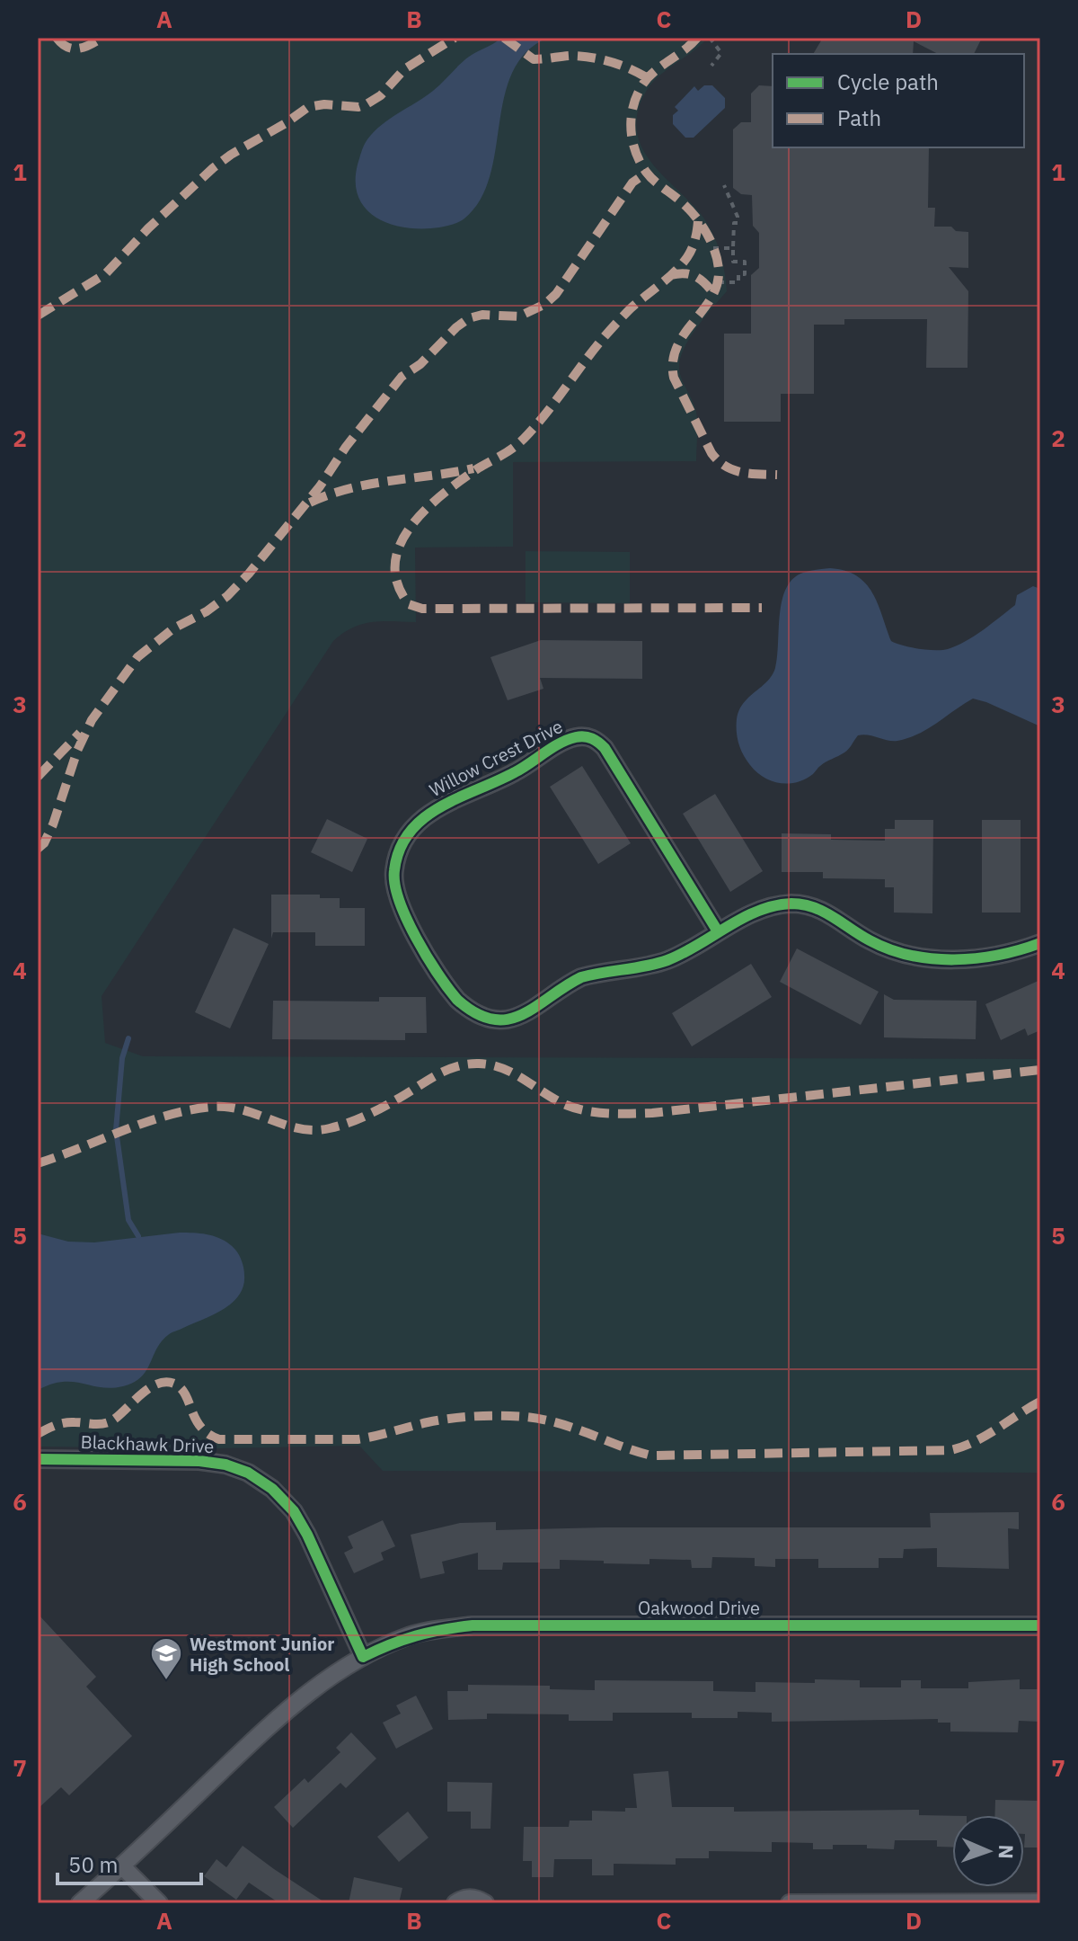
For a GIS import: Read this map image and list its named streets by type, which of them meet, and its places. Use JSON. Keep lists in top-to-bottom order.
{
  "streets": {
    "street": ["Willow Crest Drive", "Blackhawk Drive", "Oakwood Drive"]
  },
  "crossings": [
    ["Blackhawk Drive", "Oakwood Drive"]
  ],
  "places": {
    "school or university": ["Westmont Junior High School"]
  },
  "legend": ["Cycle path", "Path"],
  "scale_bar": "50 m",
  "north": "right",
  "grid": {
    "columns": [
      "A",
      "B",
      "C",
      "D"
    ],
    "rows": [
      "1",
      "2",
      "3",
      "4",
      "5",
      "6",
      "7"
    ]
  }
}
